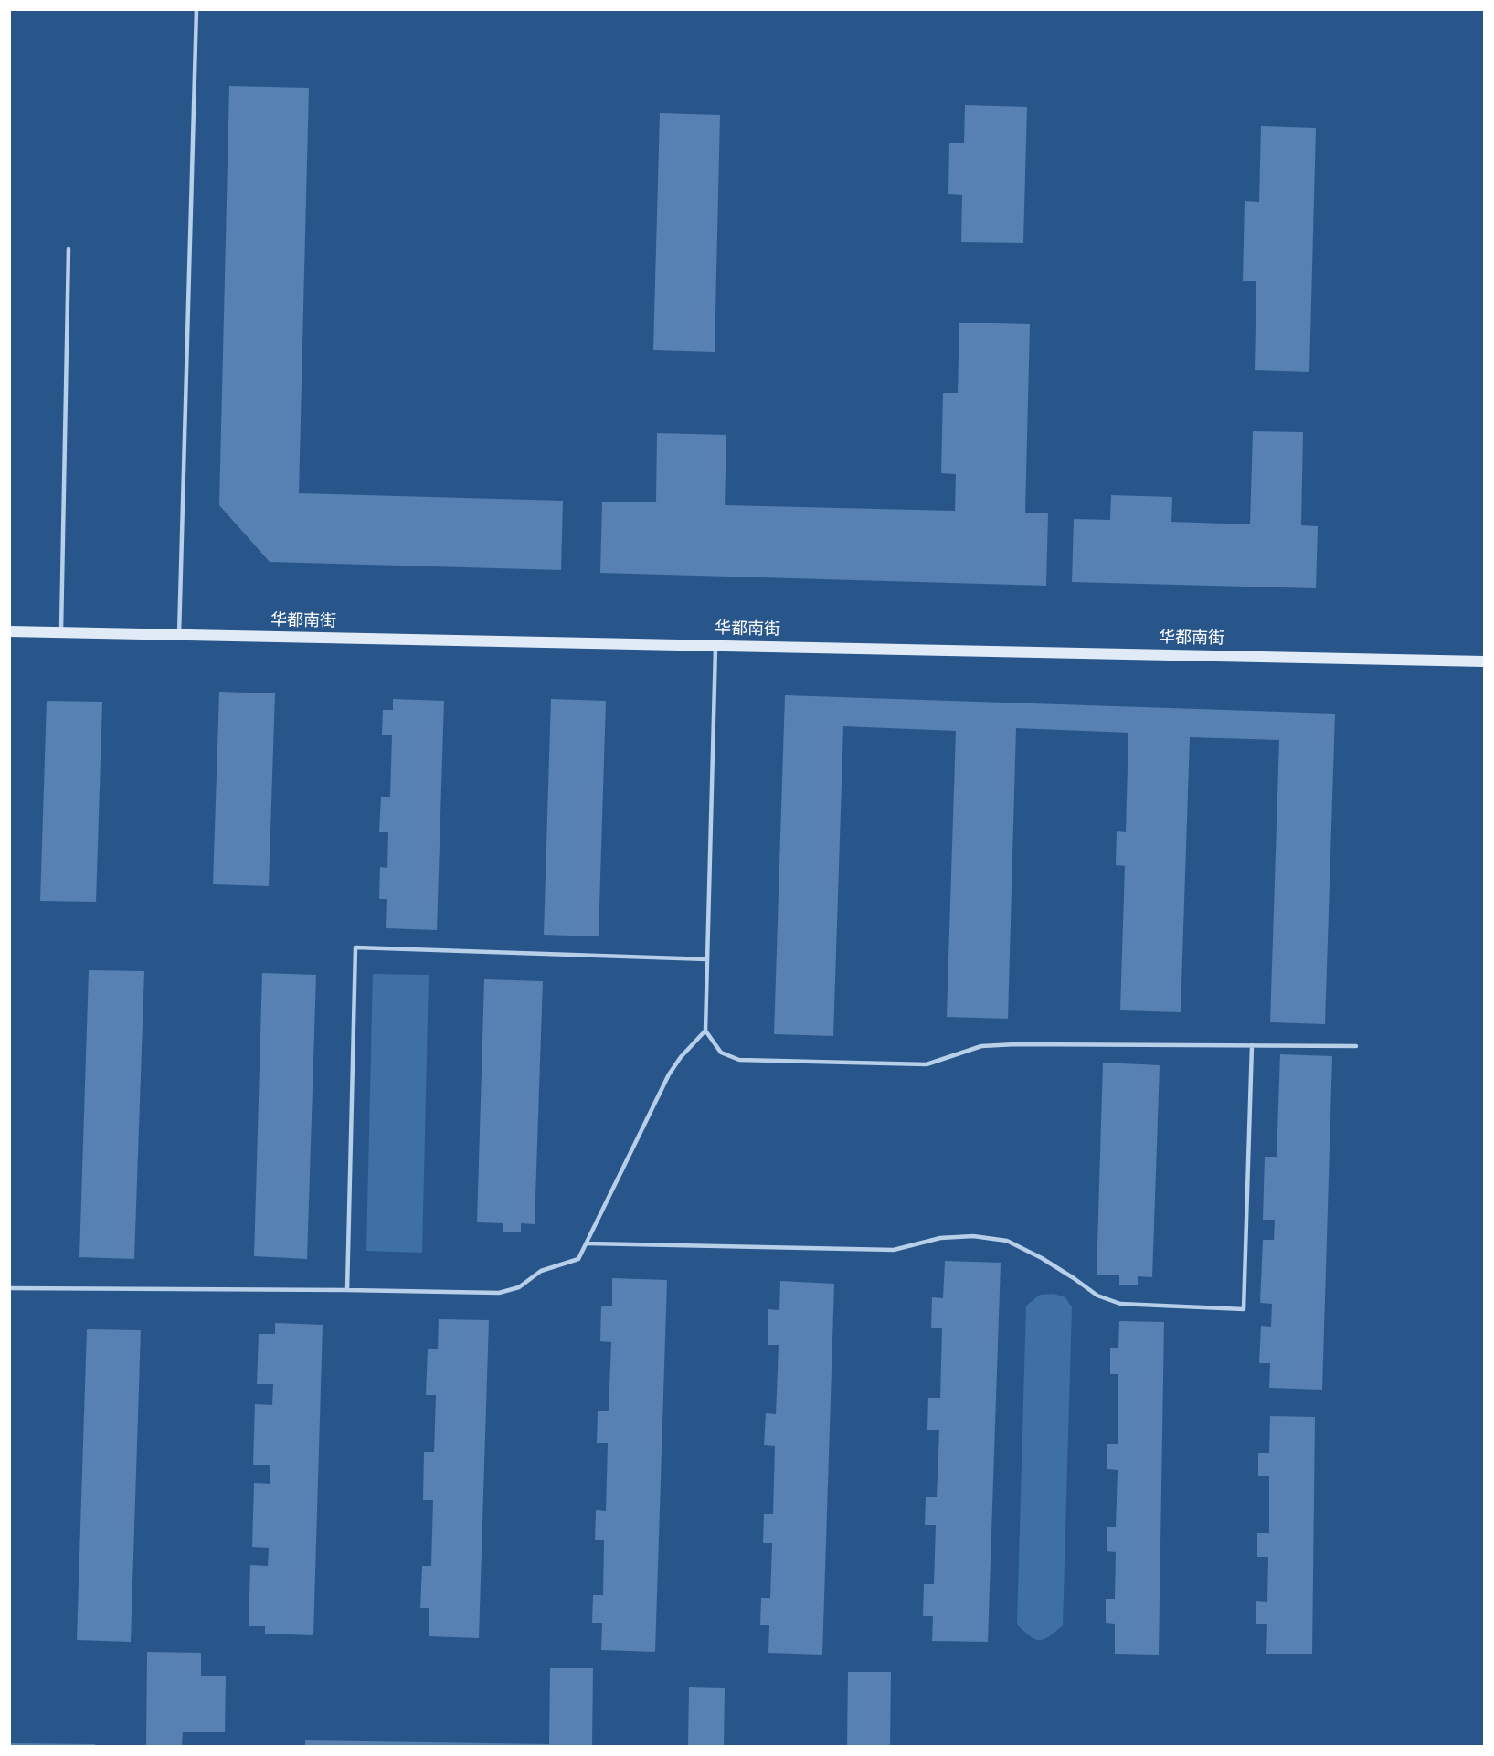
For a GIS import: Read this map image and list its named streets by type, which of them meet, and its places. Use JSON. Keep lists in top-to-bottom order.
{
  "streets": {
    "street": ["华都南街"]
  }
}
